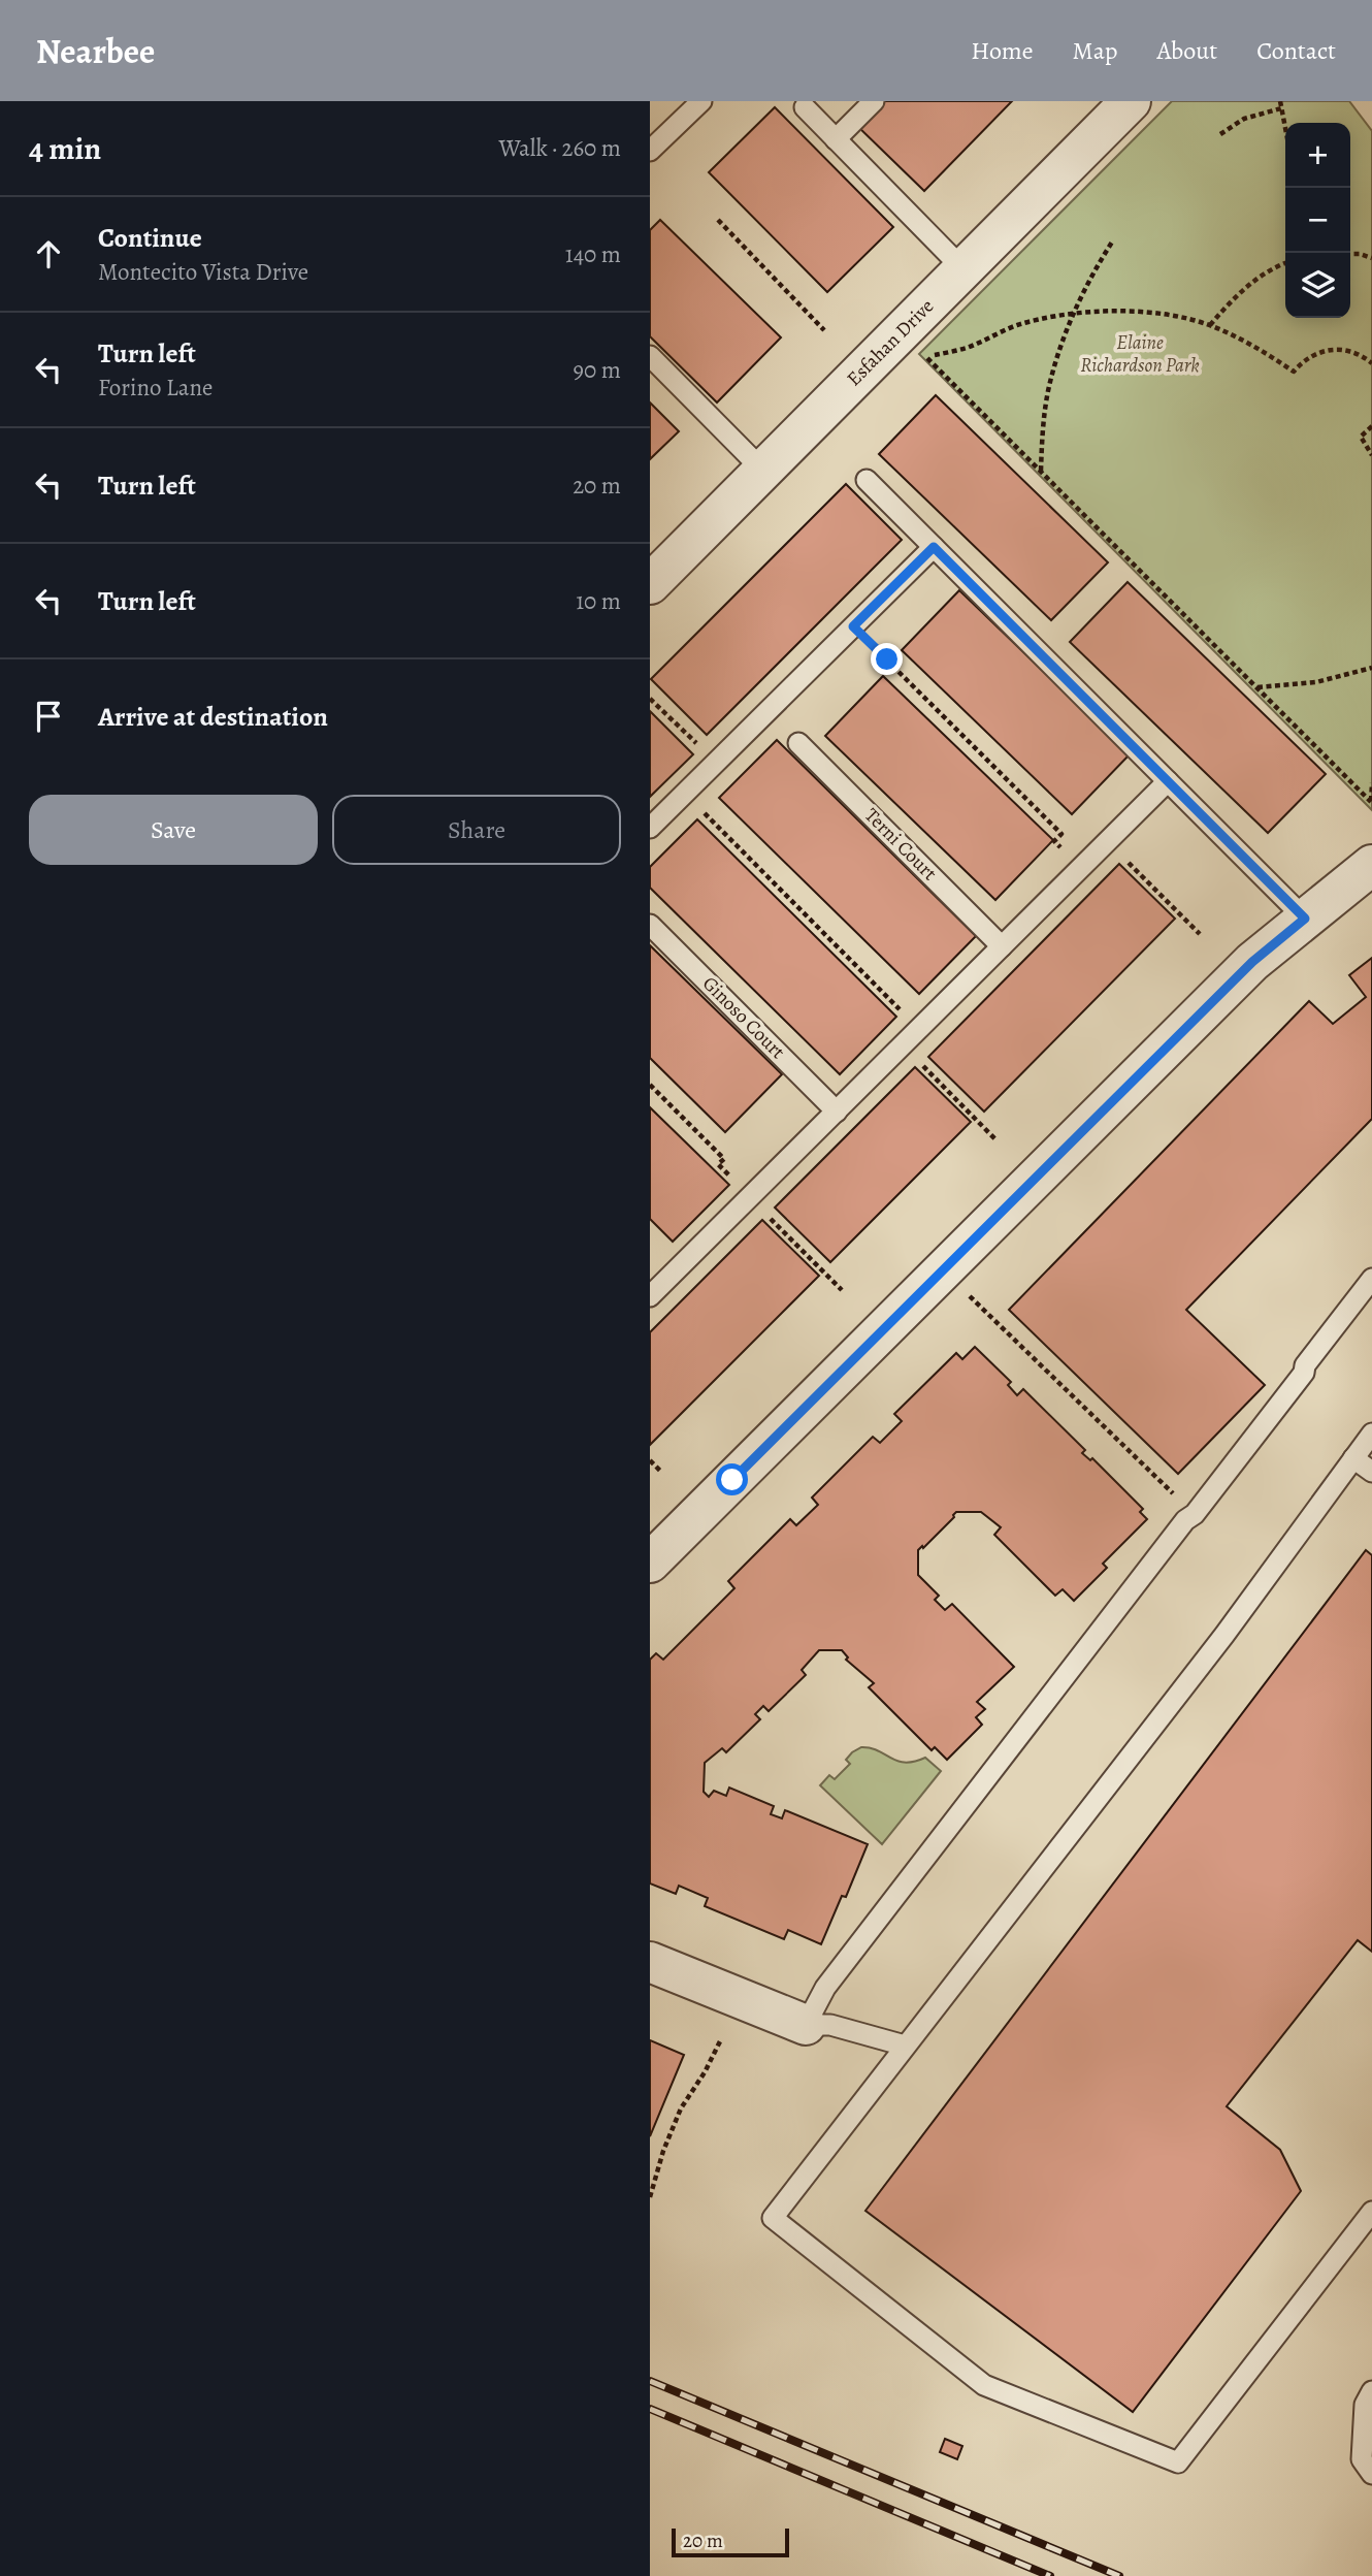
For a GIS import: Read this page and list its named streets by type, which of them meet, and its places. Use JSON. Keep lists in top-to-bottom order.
{
  "streets": {
    "street": ["Esfahan Drive"],
    "lane": ["Terni Court", "Ginoso Court"]
  },
  "parks": ["Elaine Richardson Park"],
  "scale_bar": "20 m",
  "page": {
    "header": "Nearbee",
    "nav": [
      "Home",
      "Map",
      "About",
      "Contact"
    ],
    "heading": ["4 min", "Walk · 260 m"],
    "map_buttons": ["+", "−"],
    "list": [
      ["Continue", "Montecito Vista Drive", "140 m"],
      ["Turn left", "Forino Lane", "90 m"],
      ["Turn left", "20 m"],
      ["Turn left", "10 m"],
      "Arrive at destination"
    ],
    "buttons": ["Save", "Share"],
    "scale": "20 m"
  }
}
